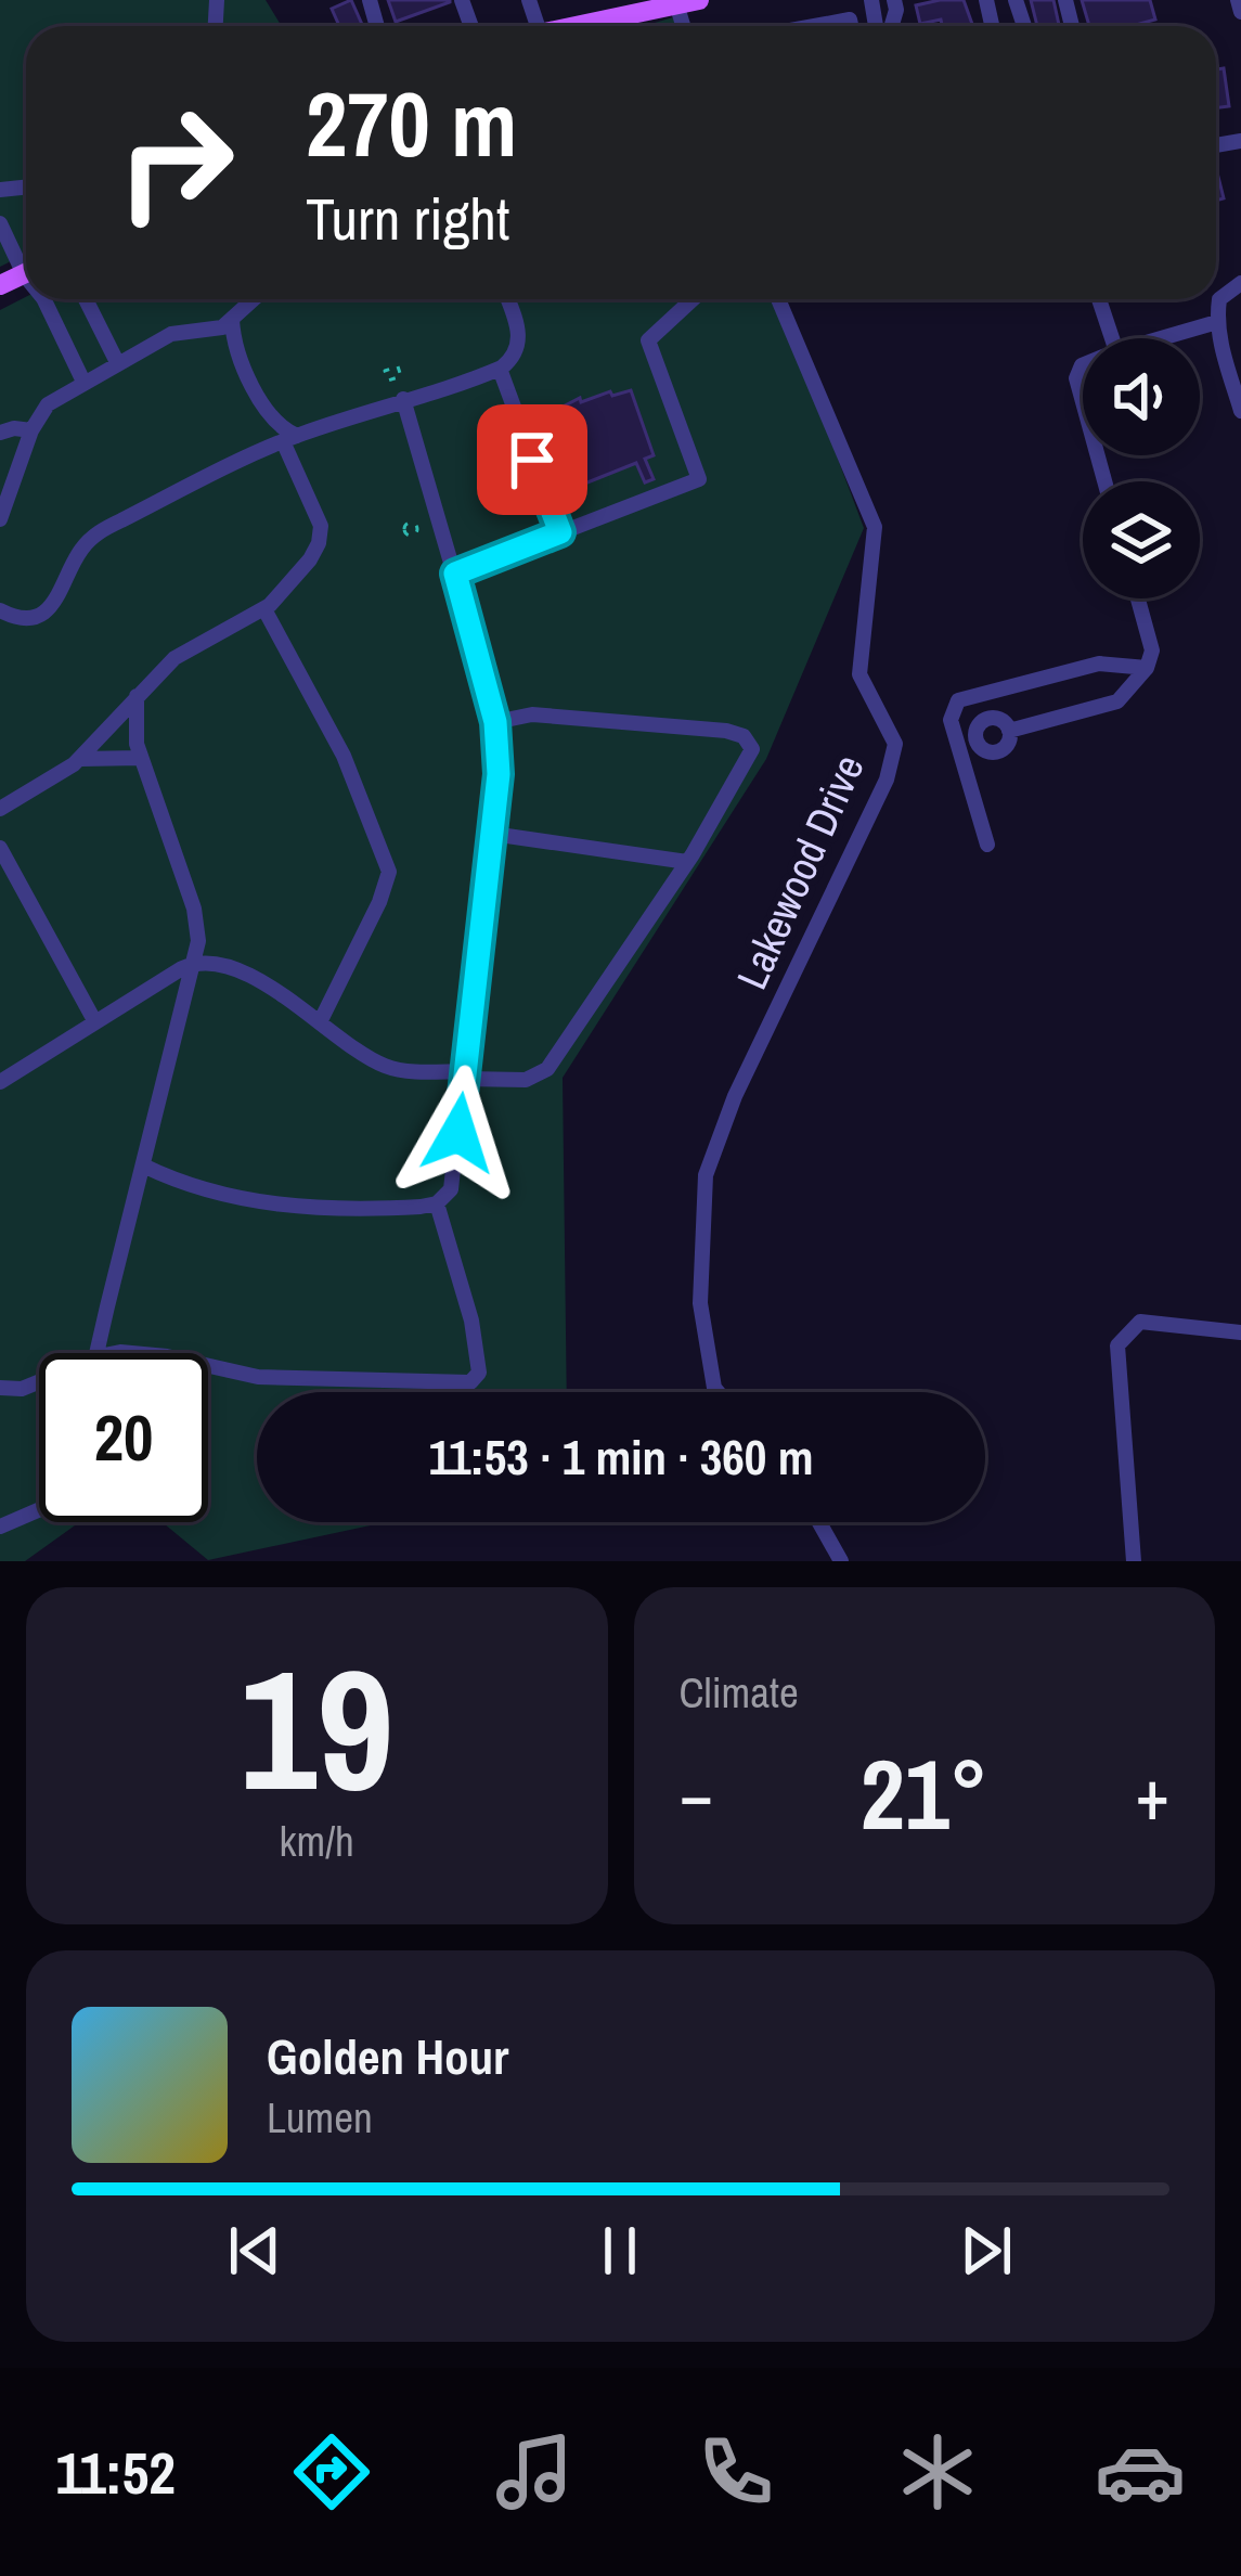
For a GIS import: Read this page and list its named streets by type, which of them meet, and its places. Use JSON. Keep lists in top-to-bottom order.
{
  "streets": {
    "street": ["Lakewood Drive"]
  },
  "page": {
    "turn": ["270 m", "Turn right"],
    "limit": "20",
    "trip": "11:53 · 1 min · 360 m",
    "tile": [
      ["19", "km/h"],
      "Climate"
    ],
    "heat": ["−", "21°", "+"],
    "song": ["Golden Hour", "Lumen"],
    "tabs": "11:52"
  }
}
